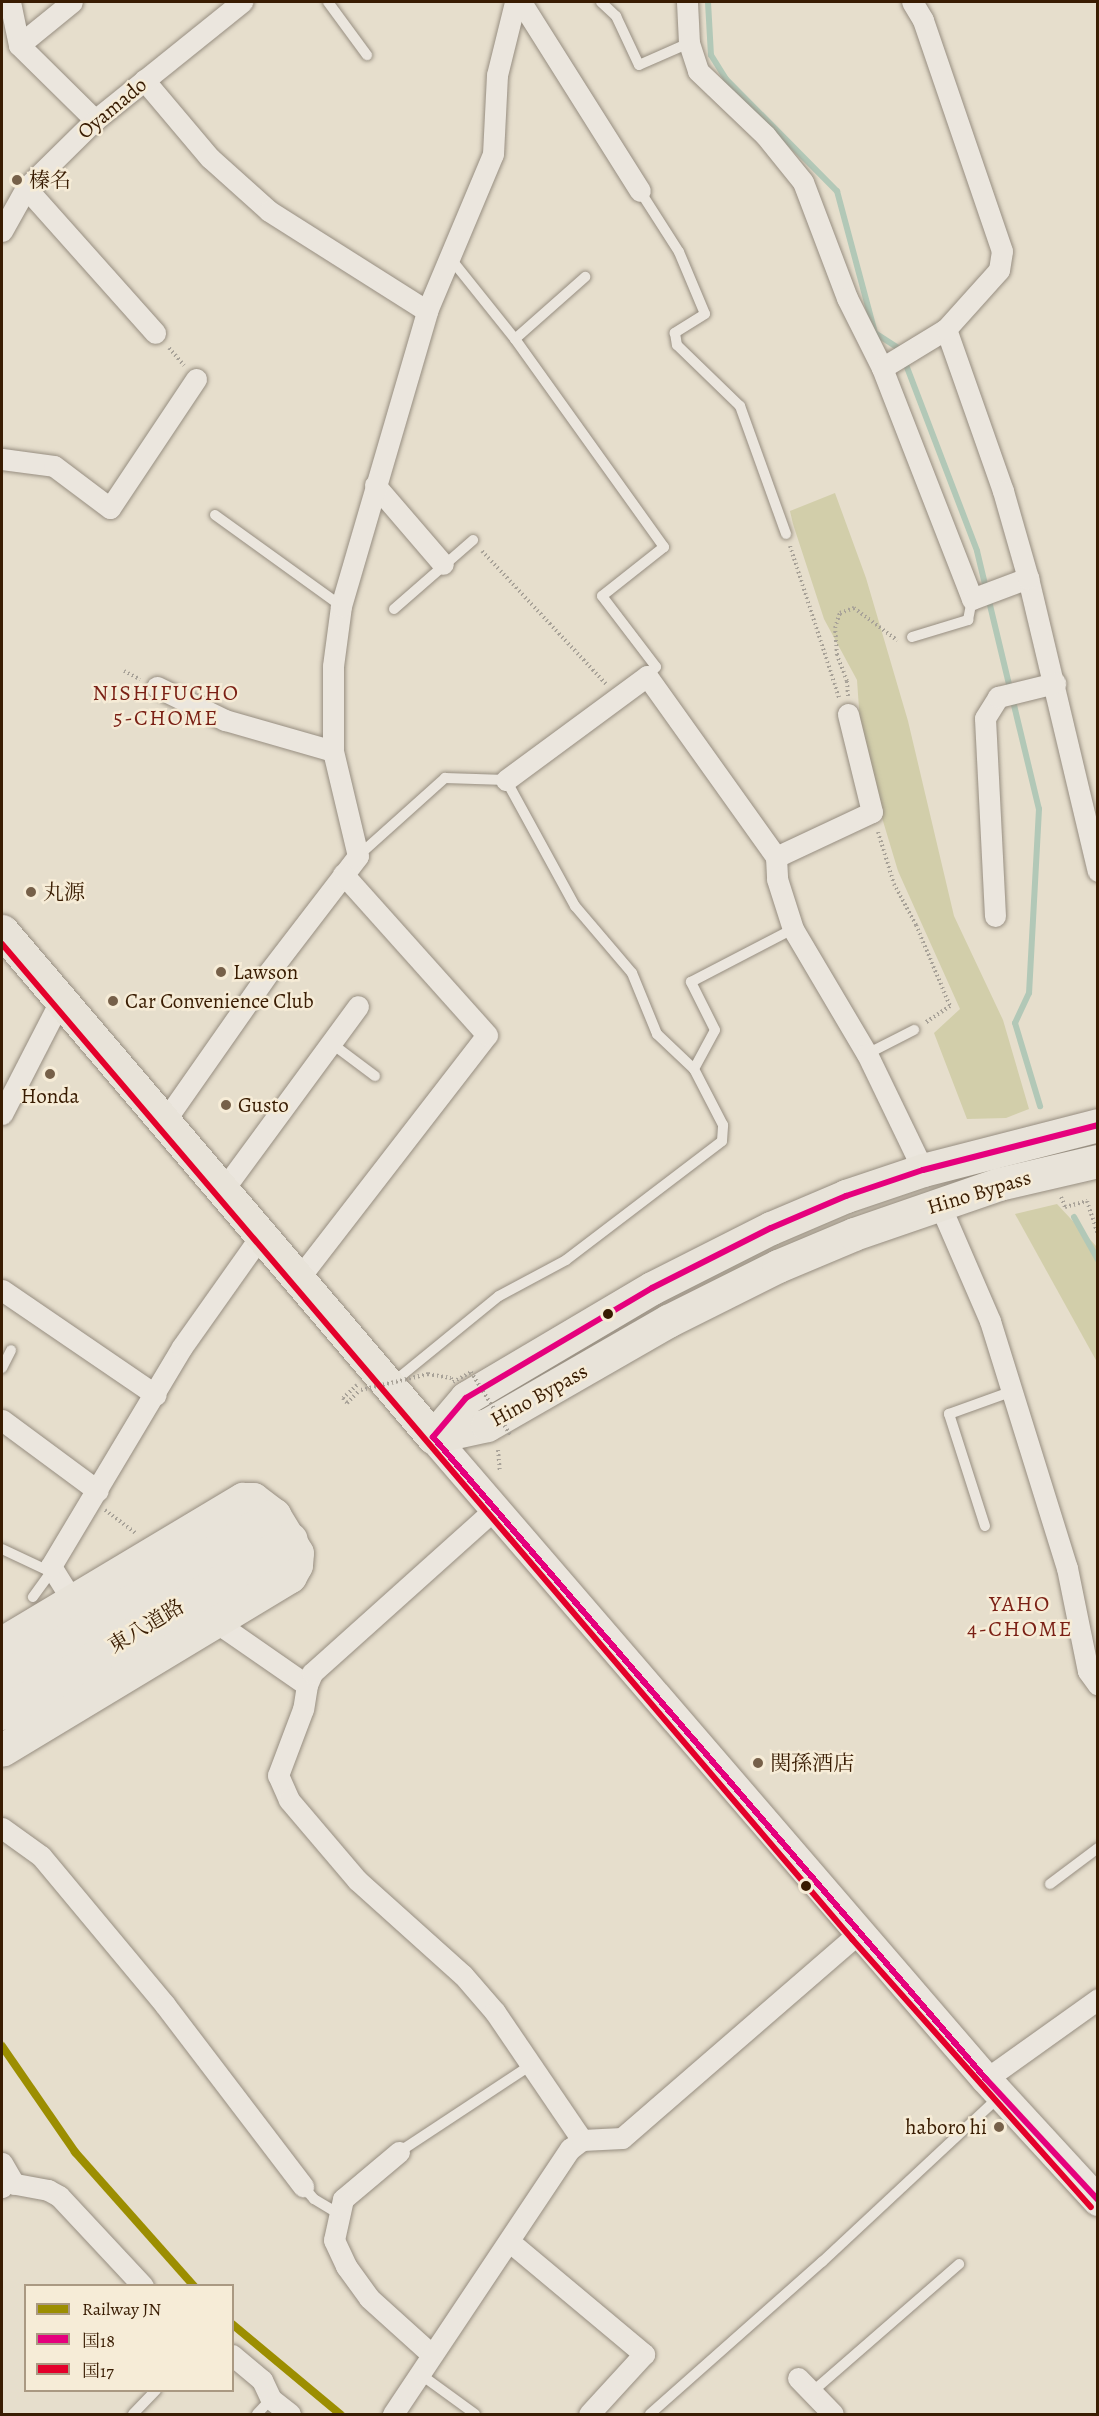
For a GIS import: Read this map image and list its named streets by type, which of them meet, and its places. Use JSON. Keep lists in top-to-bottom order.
{
  "streets": {
    "main road": ["Hino Bypass", "東八道路"],
    "street": ["Oyamado"]
  },
  "districts": ["NISHIFUCHO 5-CHOME", "YAHO 4-CHOME"],
  "places": [
    "榛名",
    "丸源",
    "Lawson",
    "Car Convenience Club",
    "Honda",
    "Gusto",
    "関孫酒店",
    "haboro hi"
  ],
  "lines": ["transit line 国17", "transit line 国18", "rail line JN"],
  "legend": ["Railway JN", "国18", "国17"]
}
